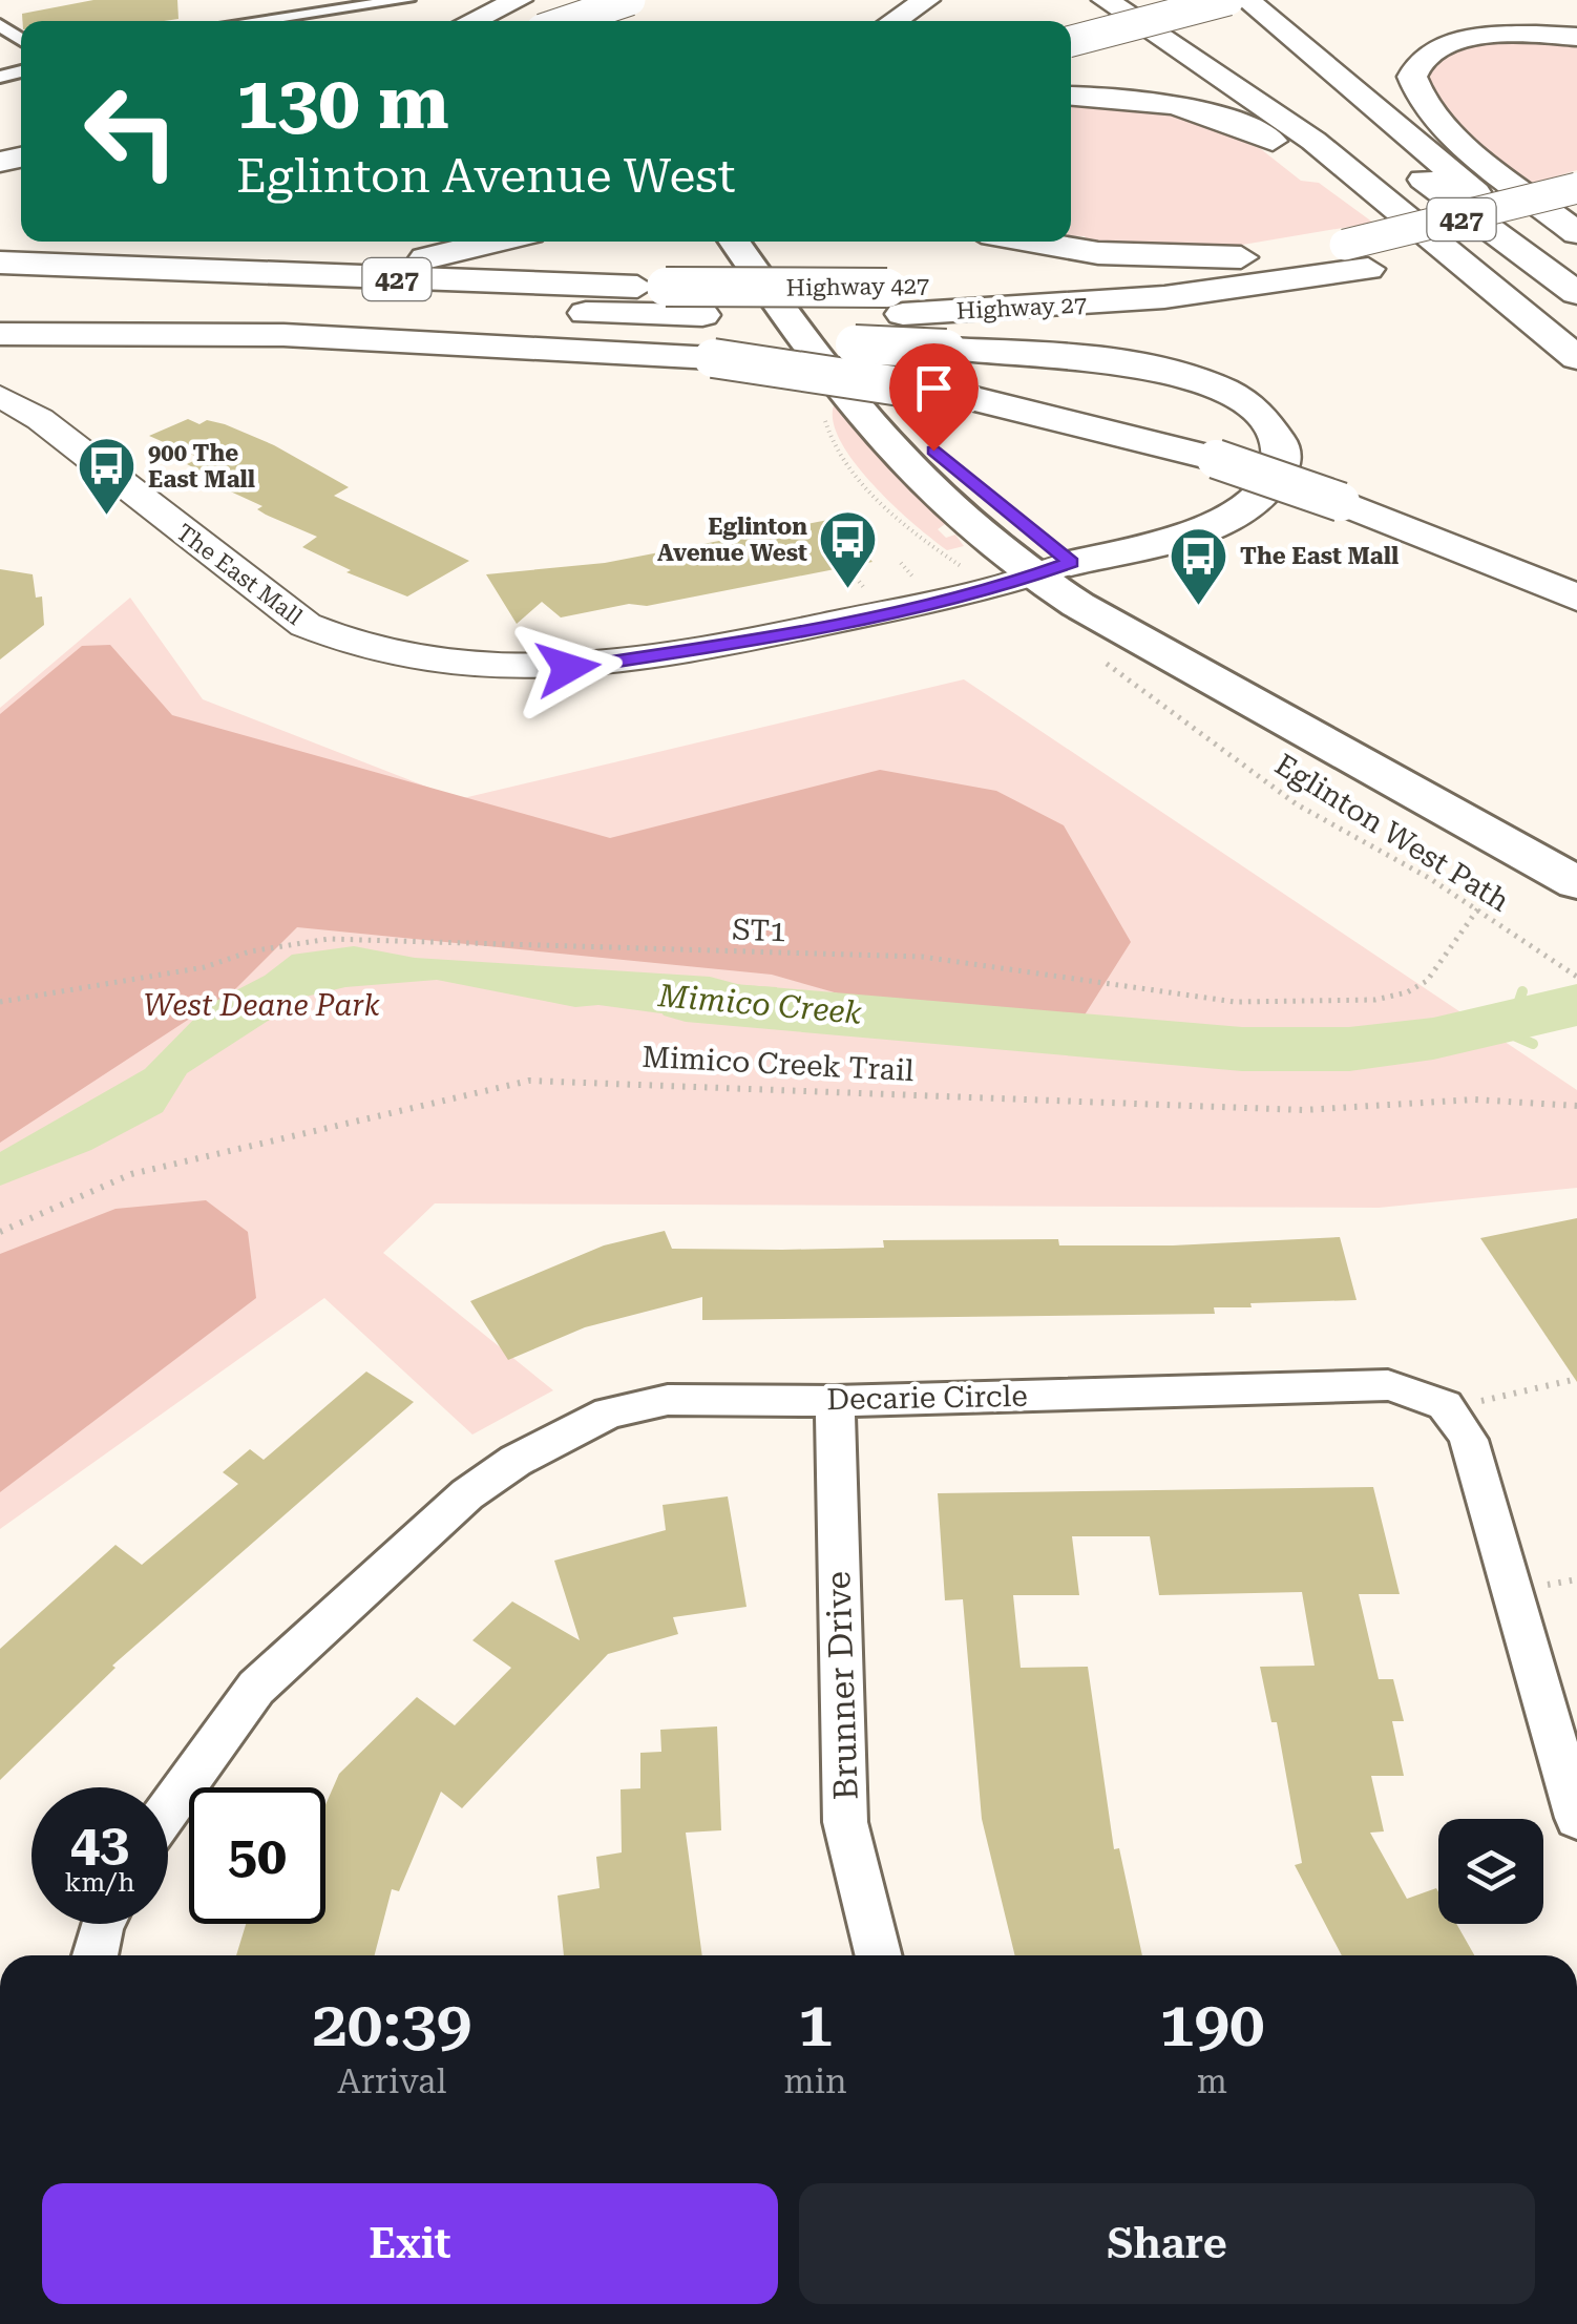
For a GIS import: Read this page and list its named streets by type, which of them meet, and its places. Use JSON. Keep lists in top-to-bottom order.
{
  "streets": {
    "highway": ["427", "Highway 427", "Highway 27"],
    "main road": ["The East Mall"],
    "street": ["Decarie Circle", "Brunner Drive"],
    "path": ["Eglinton West Path", "ST1", "Mimico Creek Trail"]
  },
  "crossings": [
    ["427", "Highway 427"],
    ["Highway 427", "Highway 27"],
    ["Eglinton West Path", "ST1"],
    ["Decarie Circle", "Brunner Drive"]
  ],
  "water": ["Mimico Creek"],
  "parks": ["West Deane Park"],
  "places": {
    "bus stop": ["900 The East Mall", "Eglinton Avenue West", "The East Mall"]
  },
  "page": {
    "turn": ["130 m", "Eglinton Avenue West"],
    "speed": "43 km/h",
    "limit": "50",
    "eta": [
      "20:39",
      "Arrival",
      "1",
      "min",
      "190",
      "m"
    ],
    "buttons": ["Exit", "Share"]
  }
}
